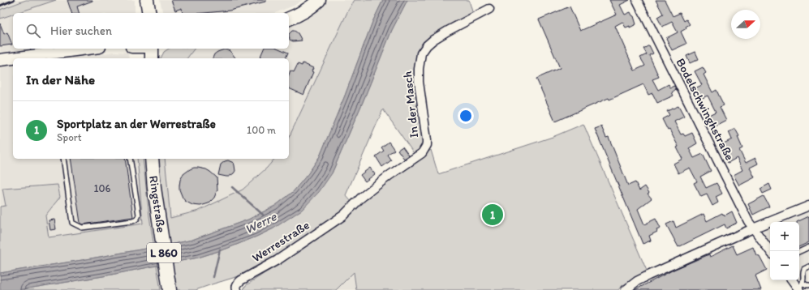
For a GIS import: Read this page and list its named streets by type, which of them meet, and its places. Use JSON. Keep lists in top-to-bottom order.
{
  "streets": {
    "main road": ["Ringstraße", "L 860"],
    "street": ["In der Masch", "Bodelschwinghstraße", "Werrestraße"]
  },
  "crossings": [
    ["In der Masch", "Werrestraße"]
  ],
  "water": ["Werre"],
  "house_numbers": ["106"],
  "north": "right",
  "page": {
    "search": "Hier suchen",
    "heading": "In der Nähe",
    "list": [
      {
        "mark": "1",
        "name": "Sportplatz an der Werrestraße",
        "note": "Sport",
        "value": "100 m"
      }
    ],
    "pins": "1",
    "map_buttons": ["+", "−"]
  }
}
